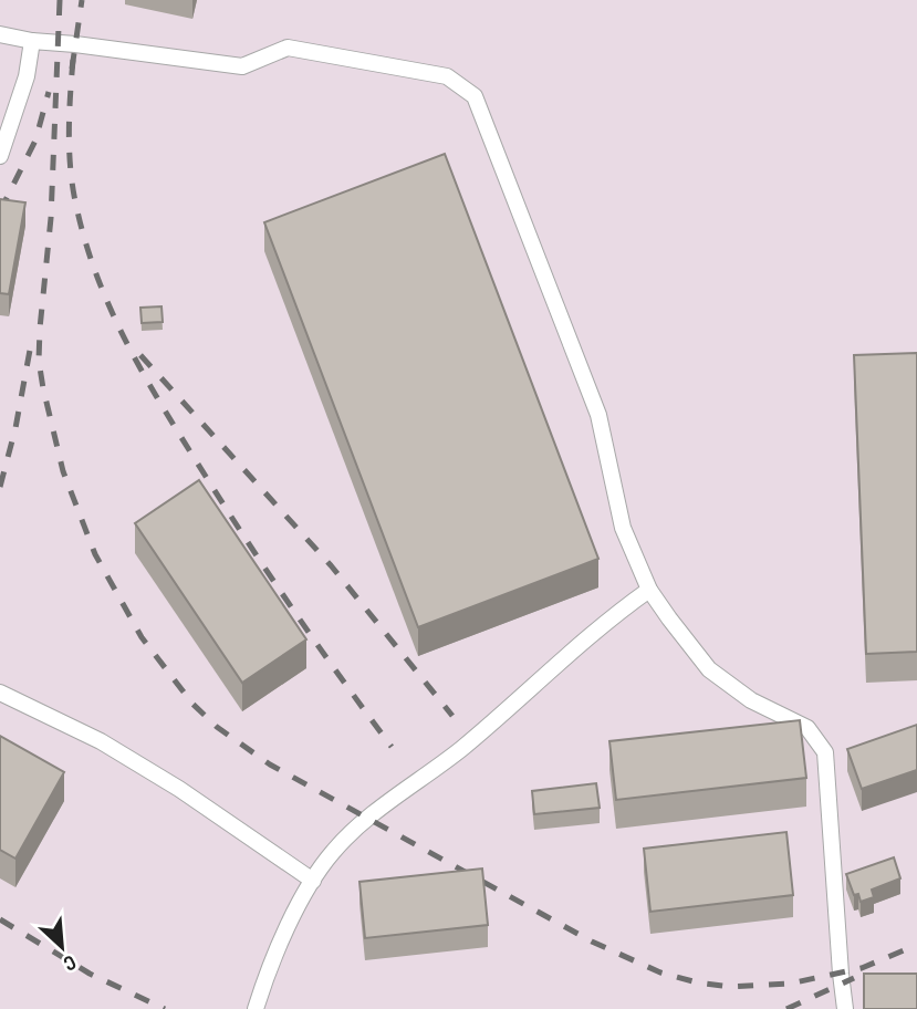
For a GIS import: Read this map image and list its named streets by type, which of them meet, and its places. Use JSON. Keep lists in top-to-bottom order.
{
  "north": "bottom right"
}
